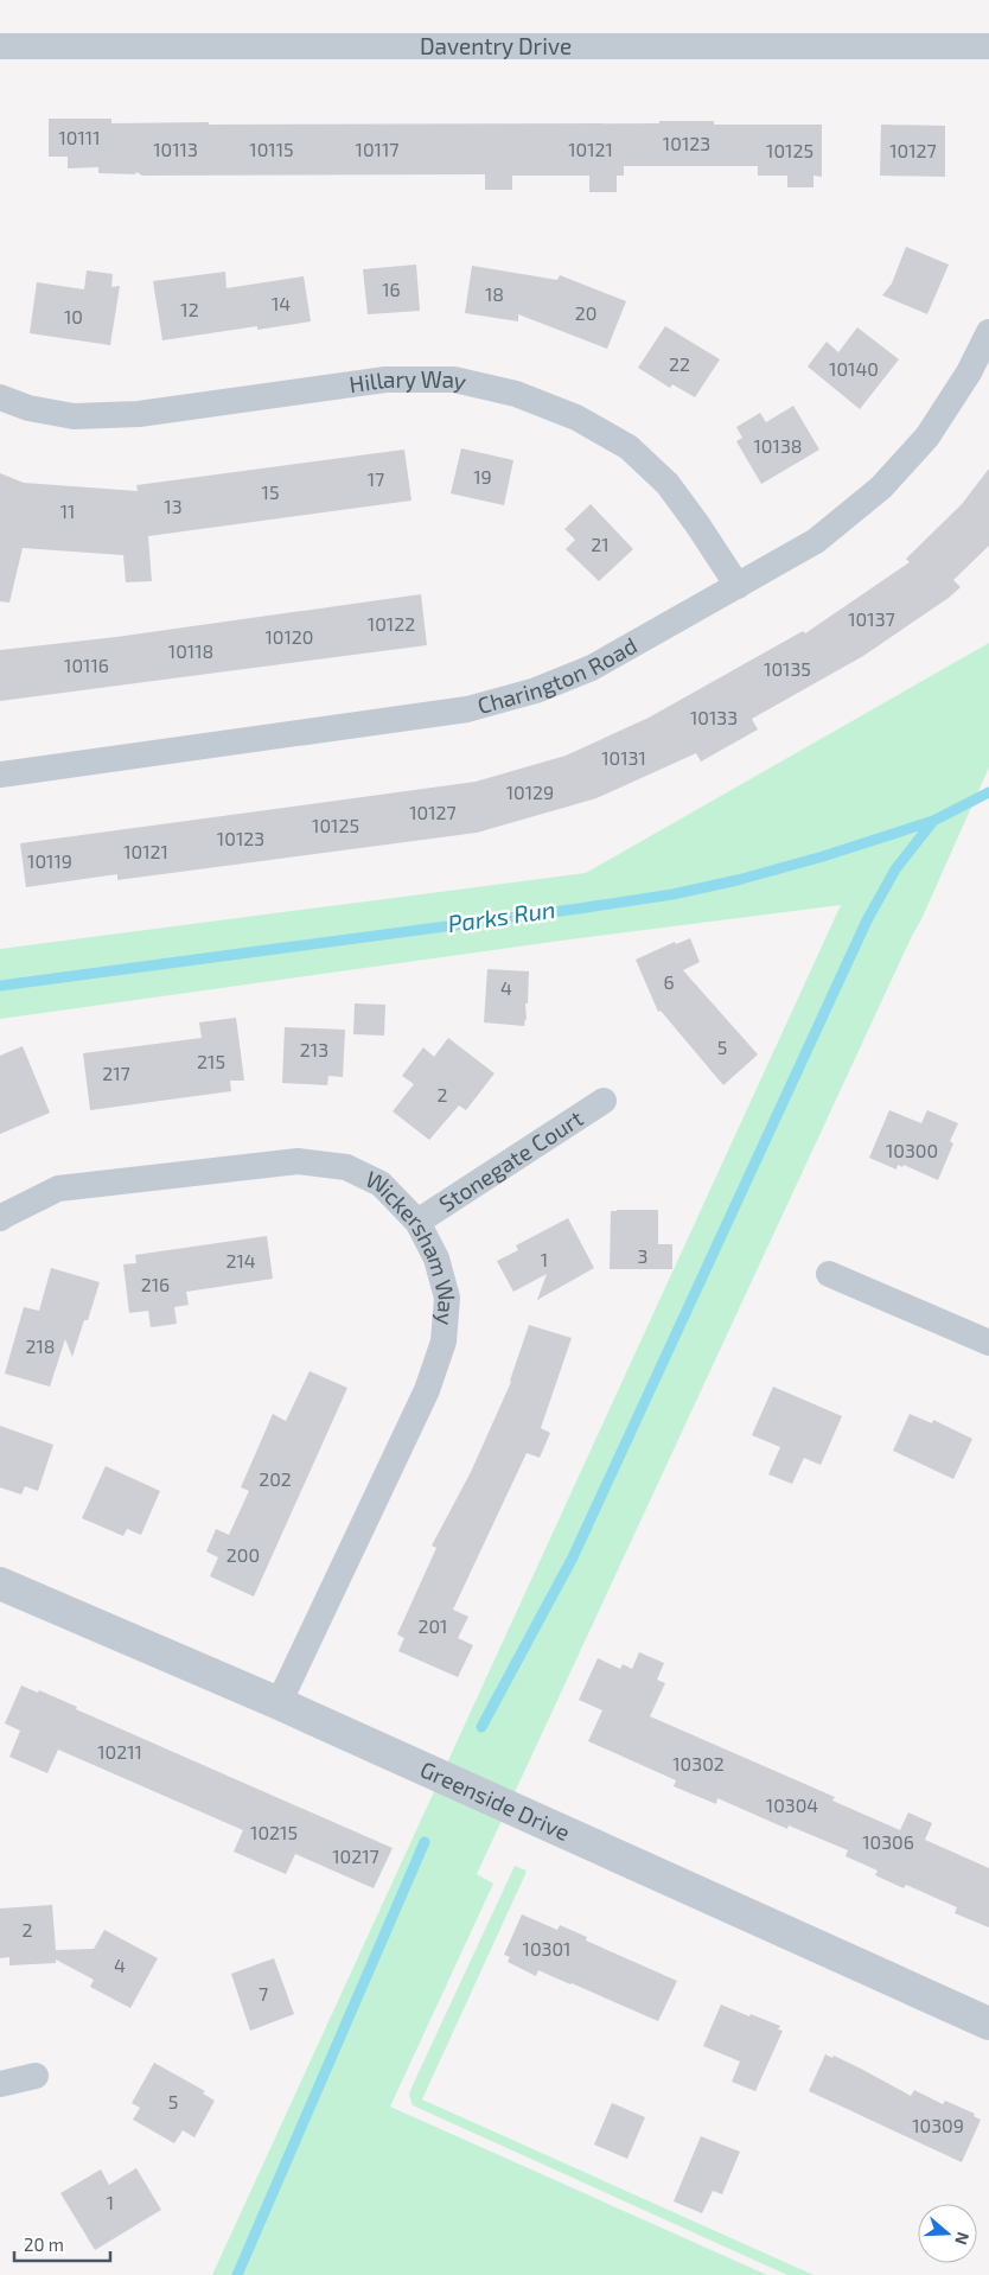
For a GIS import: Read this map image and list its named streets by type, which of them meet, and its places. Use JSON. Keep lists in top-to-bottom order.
{
  "streets": {
    "street": [
      "Daventry Drive",
      "Hillary Way",
      "Charington Road",
      "Stonegate Court",
      "Wickersham Way",
      "Greenside Drive"
    ]
  },
  "crossings": [
    ["Hillary Way", "Charington Road"],
    ["Stonegate Court", "Wickersham Way"],
    ["Wickersham Way", "Greenside Drive"]
  ],
  "water": ["Parks Run"],
  "house_numbers": [
    "10111",
    "10123",
    "10113",
    "10115",
    "10117",
    "10121",
    "10125",
    "10127",
    "16",
    "18",
    "14",
    "12",
    "20",
    "10",
    "22",
    "10140",
    "10138",
    "19",
    "17",
    "15",
    "13",
    "11",
    "21",
    "10137",
    "10122",
    "10120",
    "10118",
    "10116",
    "10135",
    "10133",
    "10131",
    "10129",
    "10127",
    "10125",
    "10123",
    "10121",
    "10119",
    "6",
    "4",
    "5",
    "213",
    "215",
    "217",
    "2",
    "10300",
    "3",
    "1",
    "214",
    "216",
    "218",
    "202",
    "200",
    "201",
    "10211",
    "10302",
    "10304",
    "10215",
    "10306",
    "10217",
    "2",
    "10301",
    "4",
    "7",
    "5",
    "10309",
    "1"
  ],
  "scale_bar": "20 m",
  "north": "right"
}
